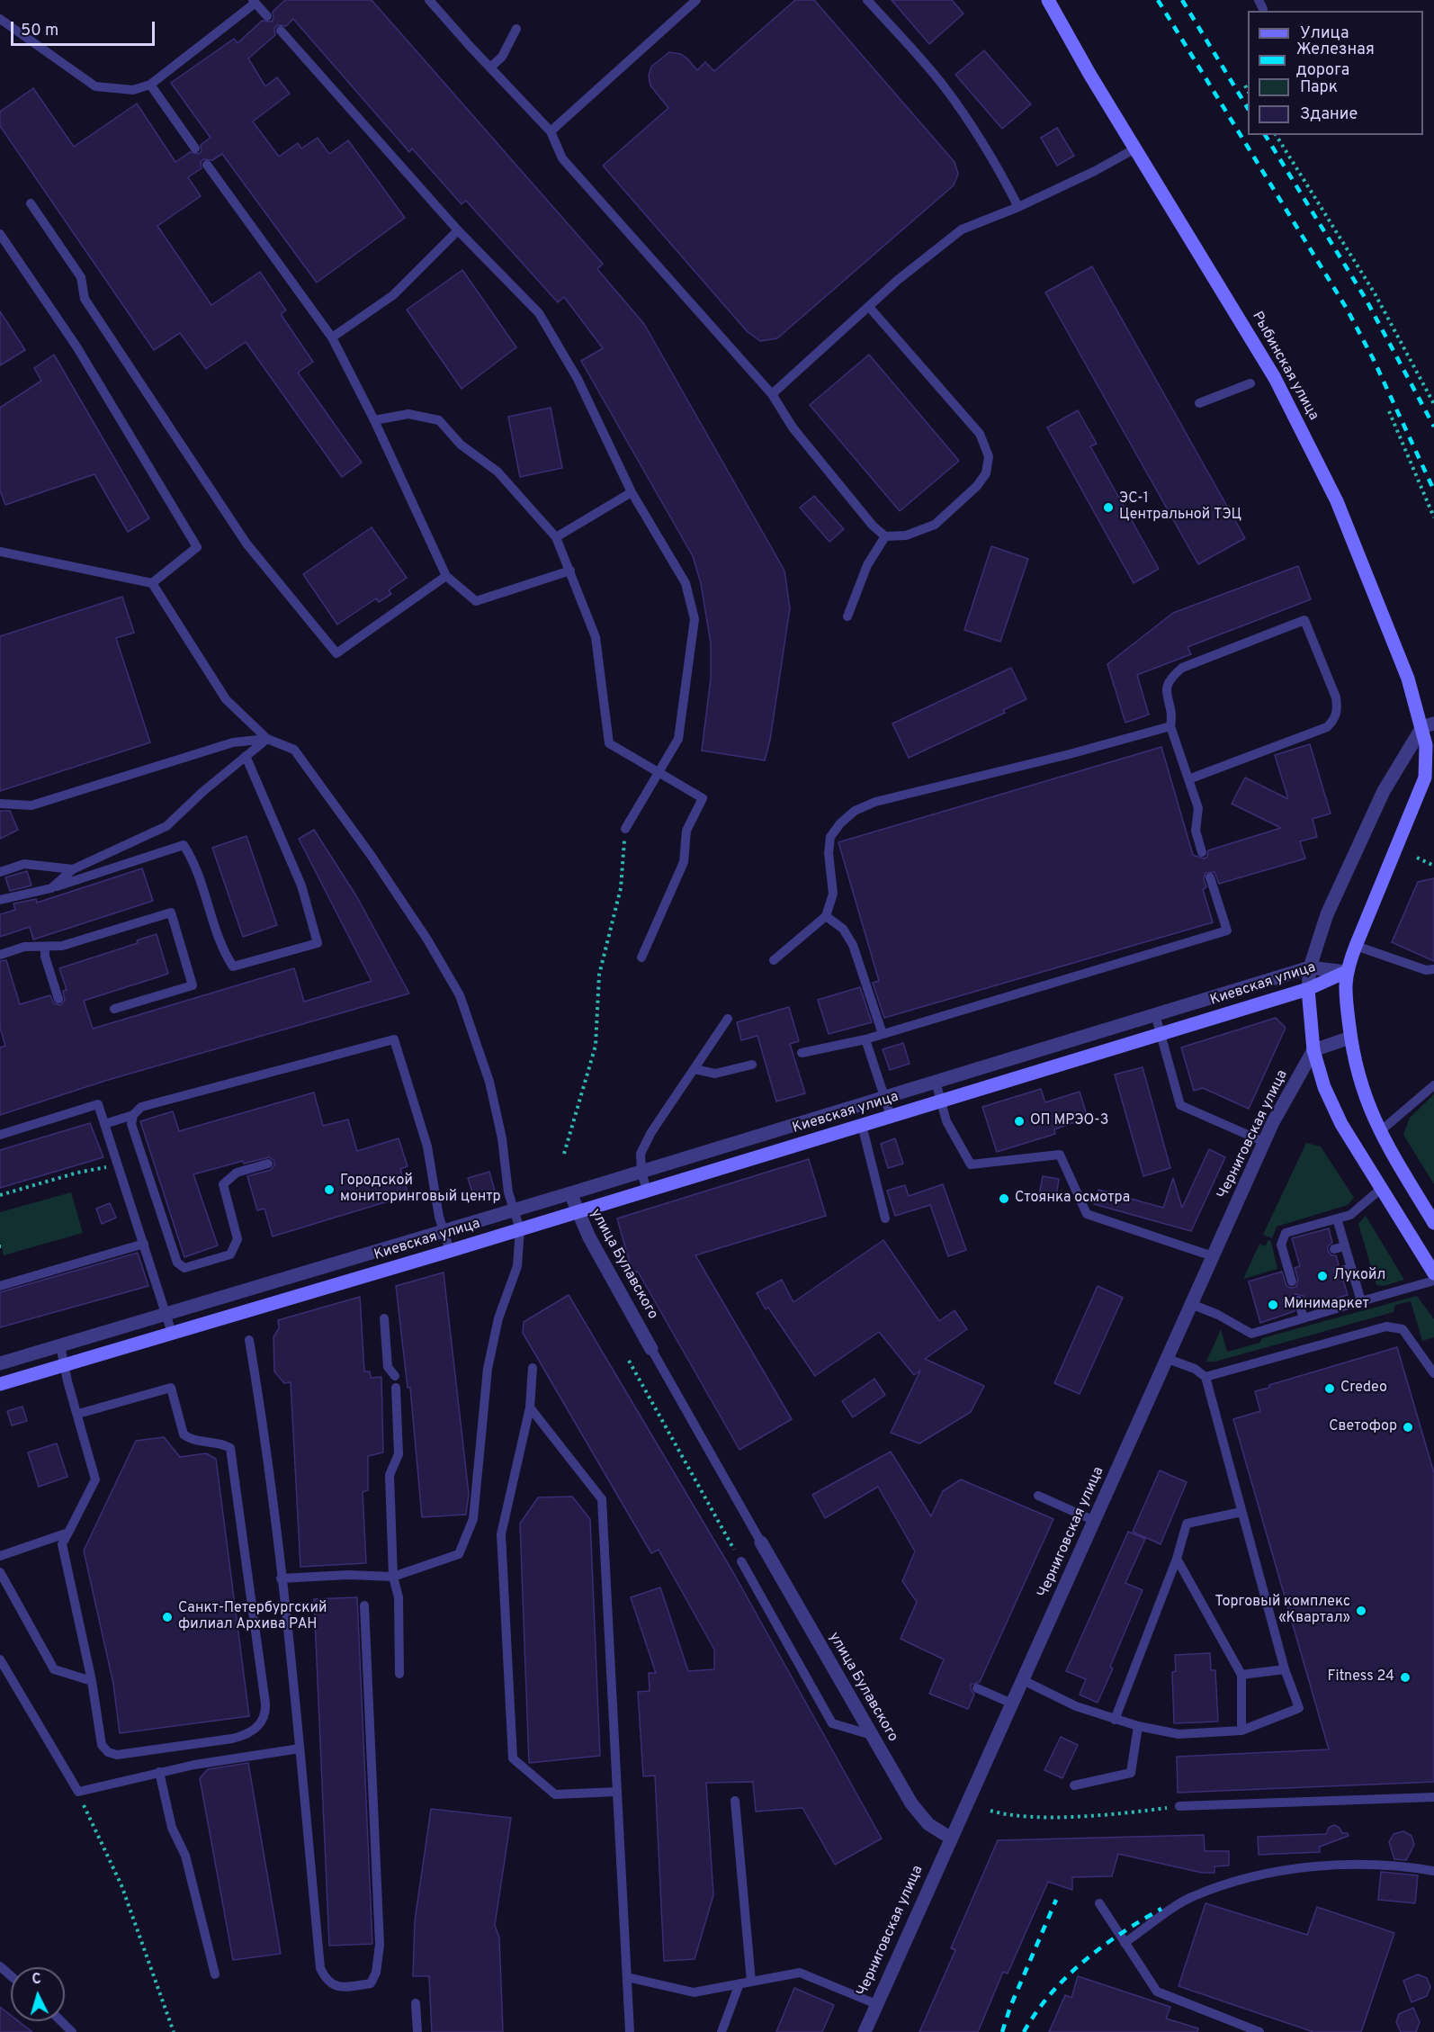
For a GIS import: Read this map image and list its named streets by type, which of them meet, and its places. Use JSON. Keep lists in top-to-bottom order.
{
  "streets": {
    "main road": ["Рыбинская улица", "Киевская улица"],
    "street": ["Черниговская улица", "улица Булавского"]
  },
  "crossings": [
    ["Киевская улица", "улица Булавского"],
    ["Черниговская улица", "улица Булавского"]
  ],
  "places": [
    "ЭС-1 Центральной ТЭЦ",
    "ОП МРЭО-3",
    "Городской мониторинговый центр",
    "Стоянка осмотра",
    "Лукойл",
    "Минимаркет",
    "Credeo",
    "Светофор",
    "Торговый комплекс «Квартал»",
    "Санкт-Петербургский филиал Архива РАН",
    "Fitness 24"
  ],
  "legend": [
    "Улица",
    "Железная дорога",
    "Парк",
    "Здание"
  ],
  "scale_bar": "50 m",
  "north": "top"
}
